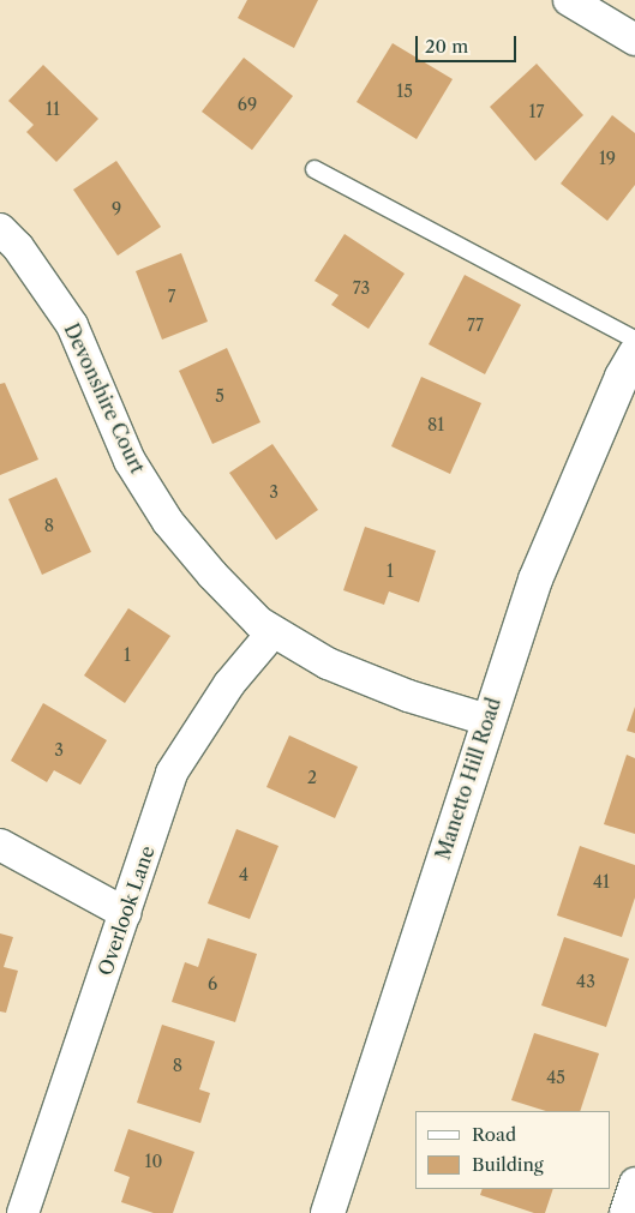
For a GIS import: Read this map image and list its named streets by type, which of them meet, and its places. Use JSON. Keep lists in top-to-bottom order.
{
  "streets": {
    "main road": ["Manetto Hill Road"],
    "street": ["Devonshire Court", "Overlook Lane"]
  },
  "crossings": [
    ["Devonshire Court", "Manetto Hill Road"],
    ["Devonshire Court", "Overlook Lane"]
  ],
  "house_numbers": [
    "15",
    "69",
    "11",
    "17",
    "19",
    "9",
    "73",
    "7",
    "77",
    "5",
    "81",
    "3",
    "8",
    "1",
    "1",
    "3",
    "2",
    "4",
    "41",
    "43",
    "6",
    "8",
    "45",
    "10"
  ],
  "legend": ["Road", "Building"],
  "scale_bar": "20 m"
}
